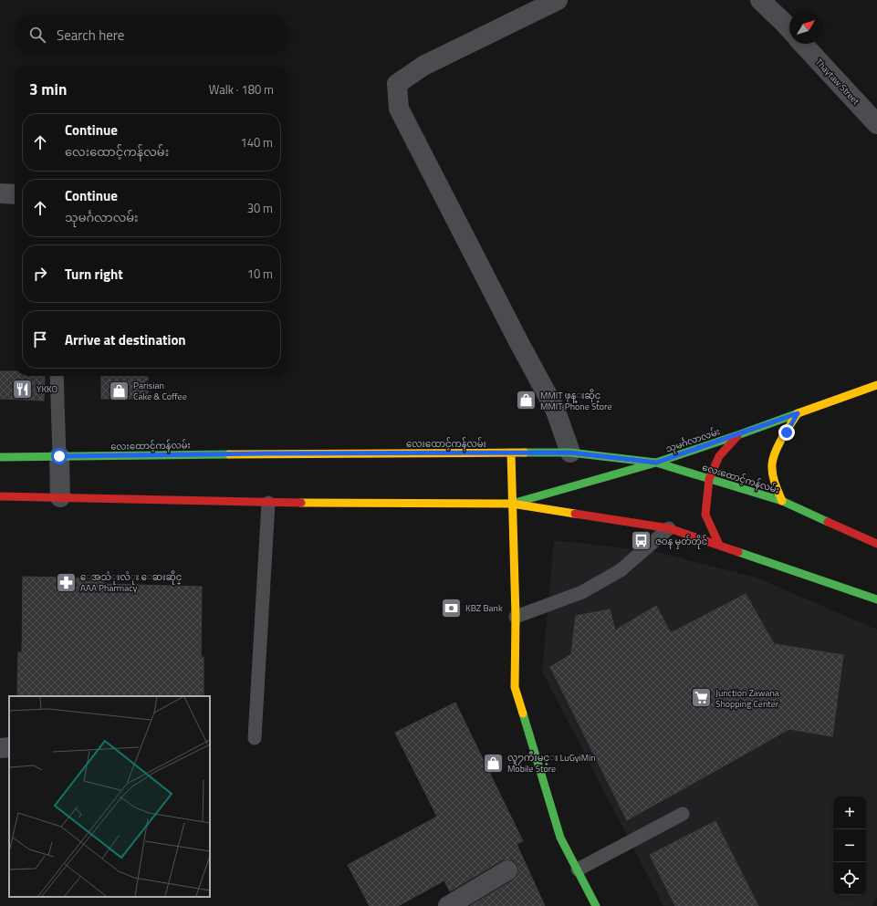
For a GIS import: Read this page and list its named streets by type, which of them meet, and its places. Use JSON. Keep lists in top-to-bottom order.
{
  "streets": {
    "main road": ["သုမင်္ဂလာလမ်း", "လေးထောင့်ကန်လမ်း"],
    "street": ["Thaytaw Street"]
  },
  "crossings": [
    ["သုမင်္ဂလာလမ်း", "လေးထောင့်ကန်လမ်း"]
  ],
  "places": {
    "restaurant": ["YKKO"],
    "shop": ["Parisian Cake & Coffee", "MMIT ဖုန္းဆိုင္ MMIT Phone Store", "လူ႒ကီးမင္း LuGyiMin Mobile Store"],
    "bus stop": ["ဇဝန မှတ်တိုင်"],
    "pharmacy": ["ေအသံုးလံုး ေဆးဆိုင္ AAA Pharmacy"],
    "bank": ["KBZ Bank"],
    "supermarket": ["Junction Zawana Shopping Center"]
  },
  "north": "top right",
  "page": {
    "search": "Search here",
    "heading": ["3 min", "Walk · 180 m"],
    "list": [
      ["Continue", "လေးထောင့်ကန်လမ်း", "140 m"],
      ["Continue", "သုမင်္ဂလာလမ်း", "30 m"],
      ["Turn right", "10 m"],
      "Arrive at destination"
    ],
    "map_buttons": ["+", "−"]
  }
}
